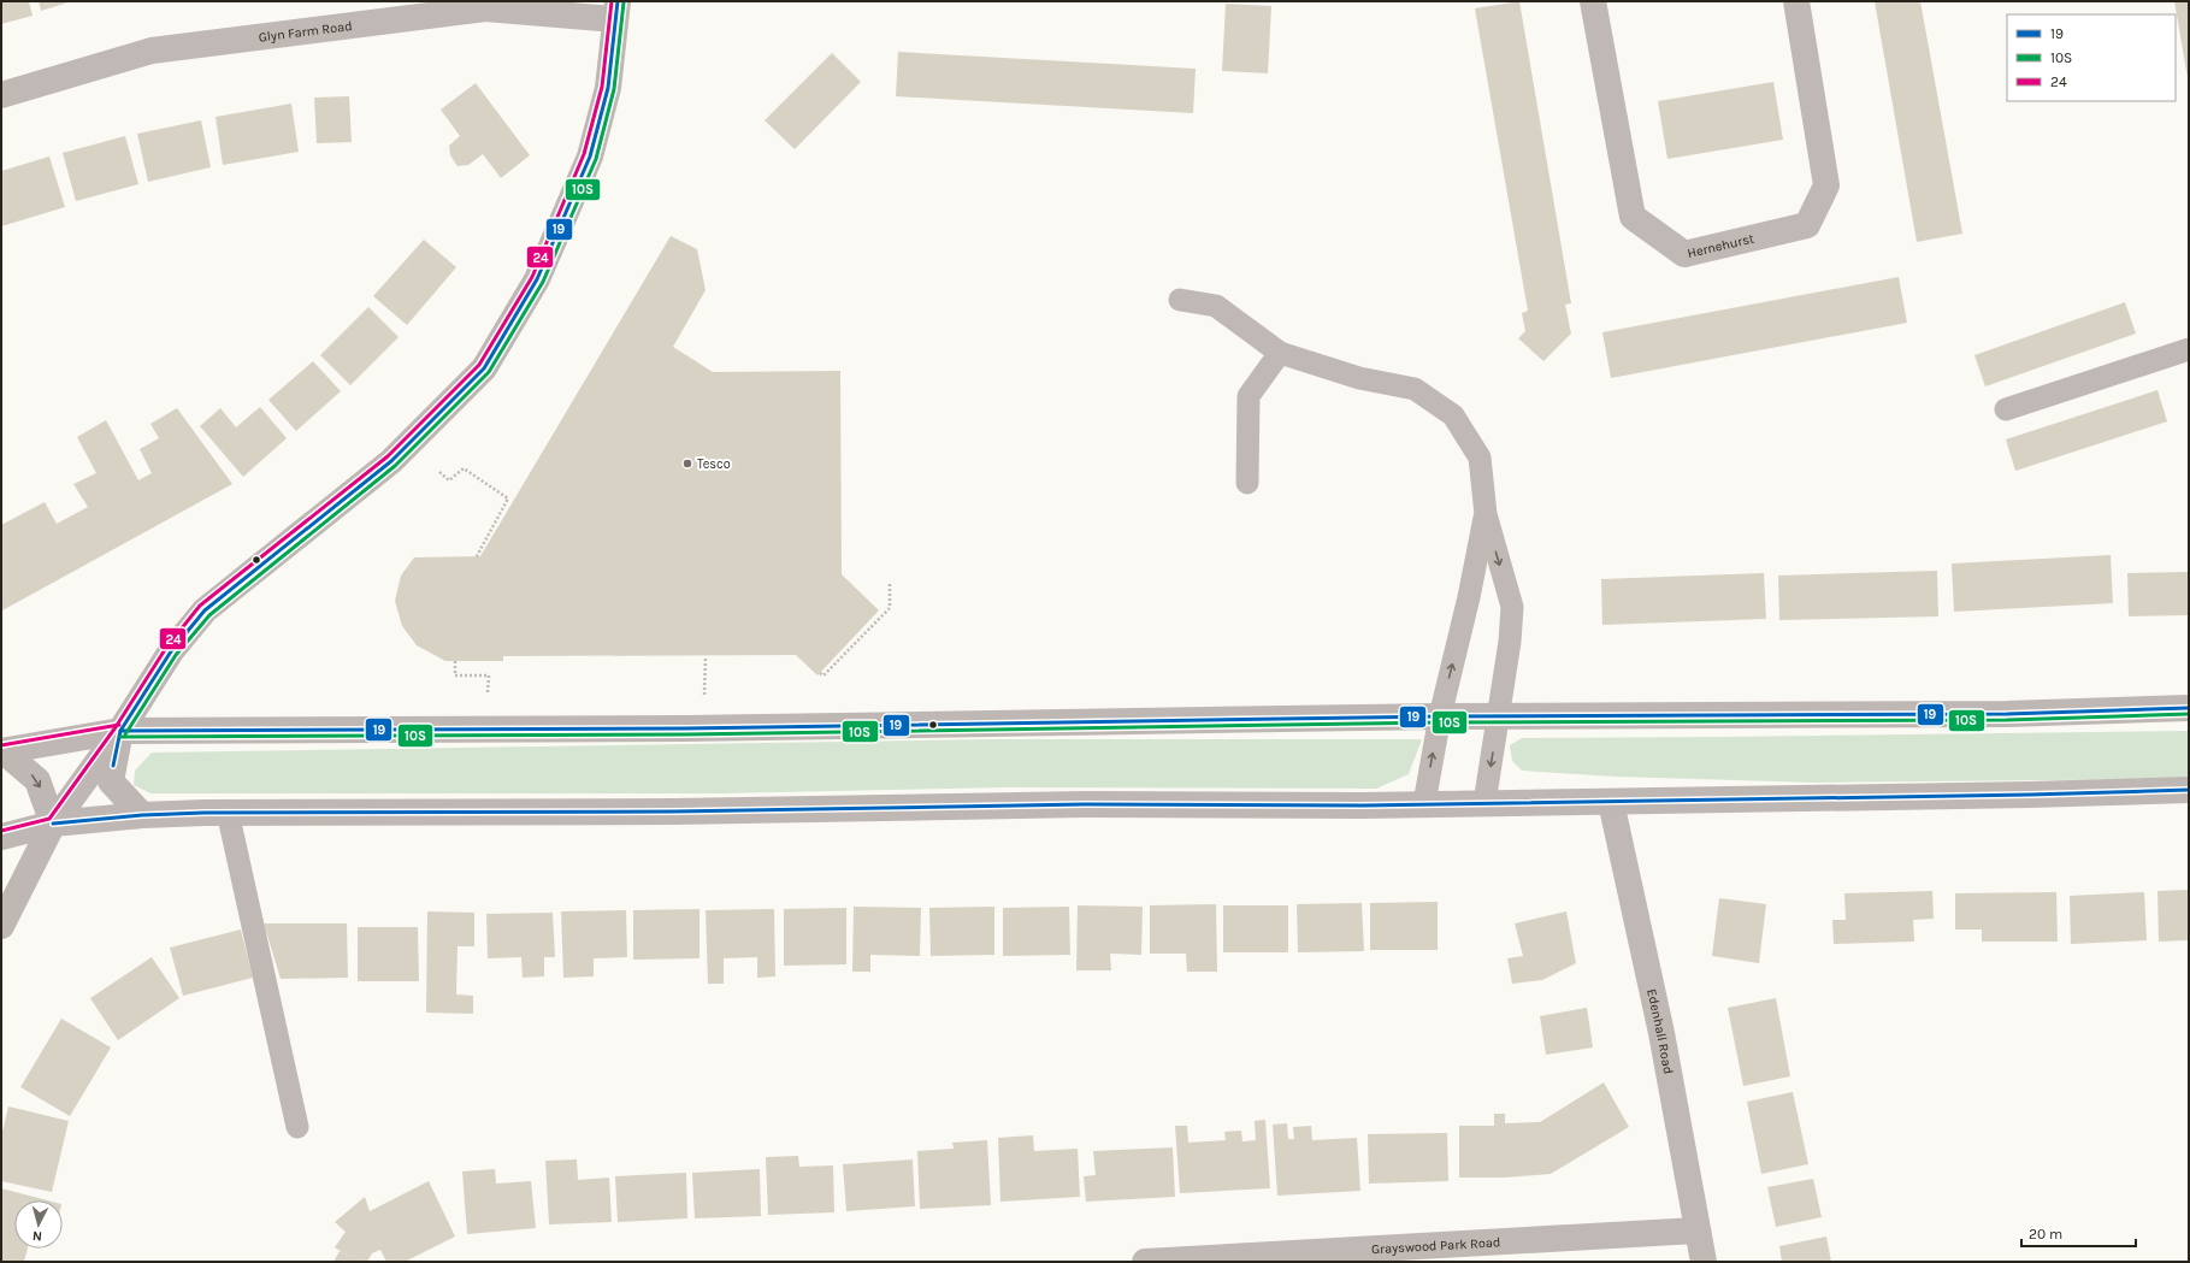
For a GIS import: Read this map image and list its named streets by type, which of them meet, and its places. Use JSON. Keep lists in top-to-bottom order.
{
  "streets": {
    "street": [
      "Glyn Farm Road",
      "Hernehurst",
      "Edenhall Road",
      "Grayswood Park Road"
    ]
  },
  "crossings": [
    ["Edenhall Road", "Grayswood Park Road"]
  ],
  "places": ["Tesco"],
  "lines": ["transit line 19", "transit line 24", "transit line 10S"],
  "legend": ["19", "10S", "24"],
  "scale_bar": "20 m",
  "north": "bottom"
}
